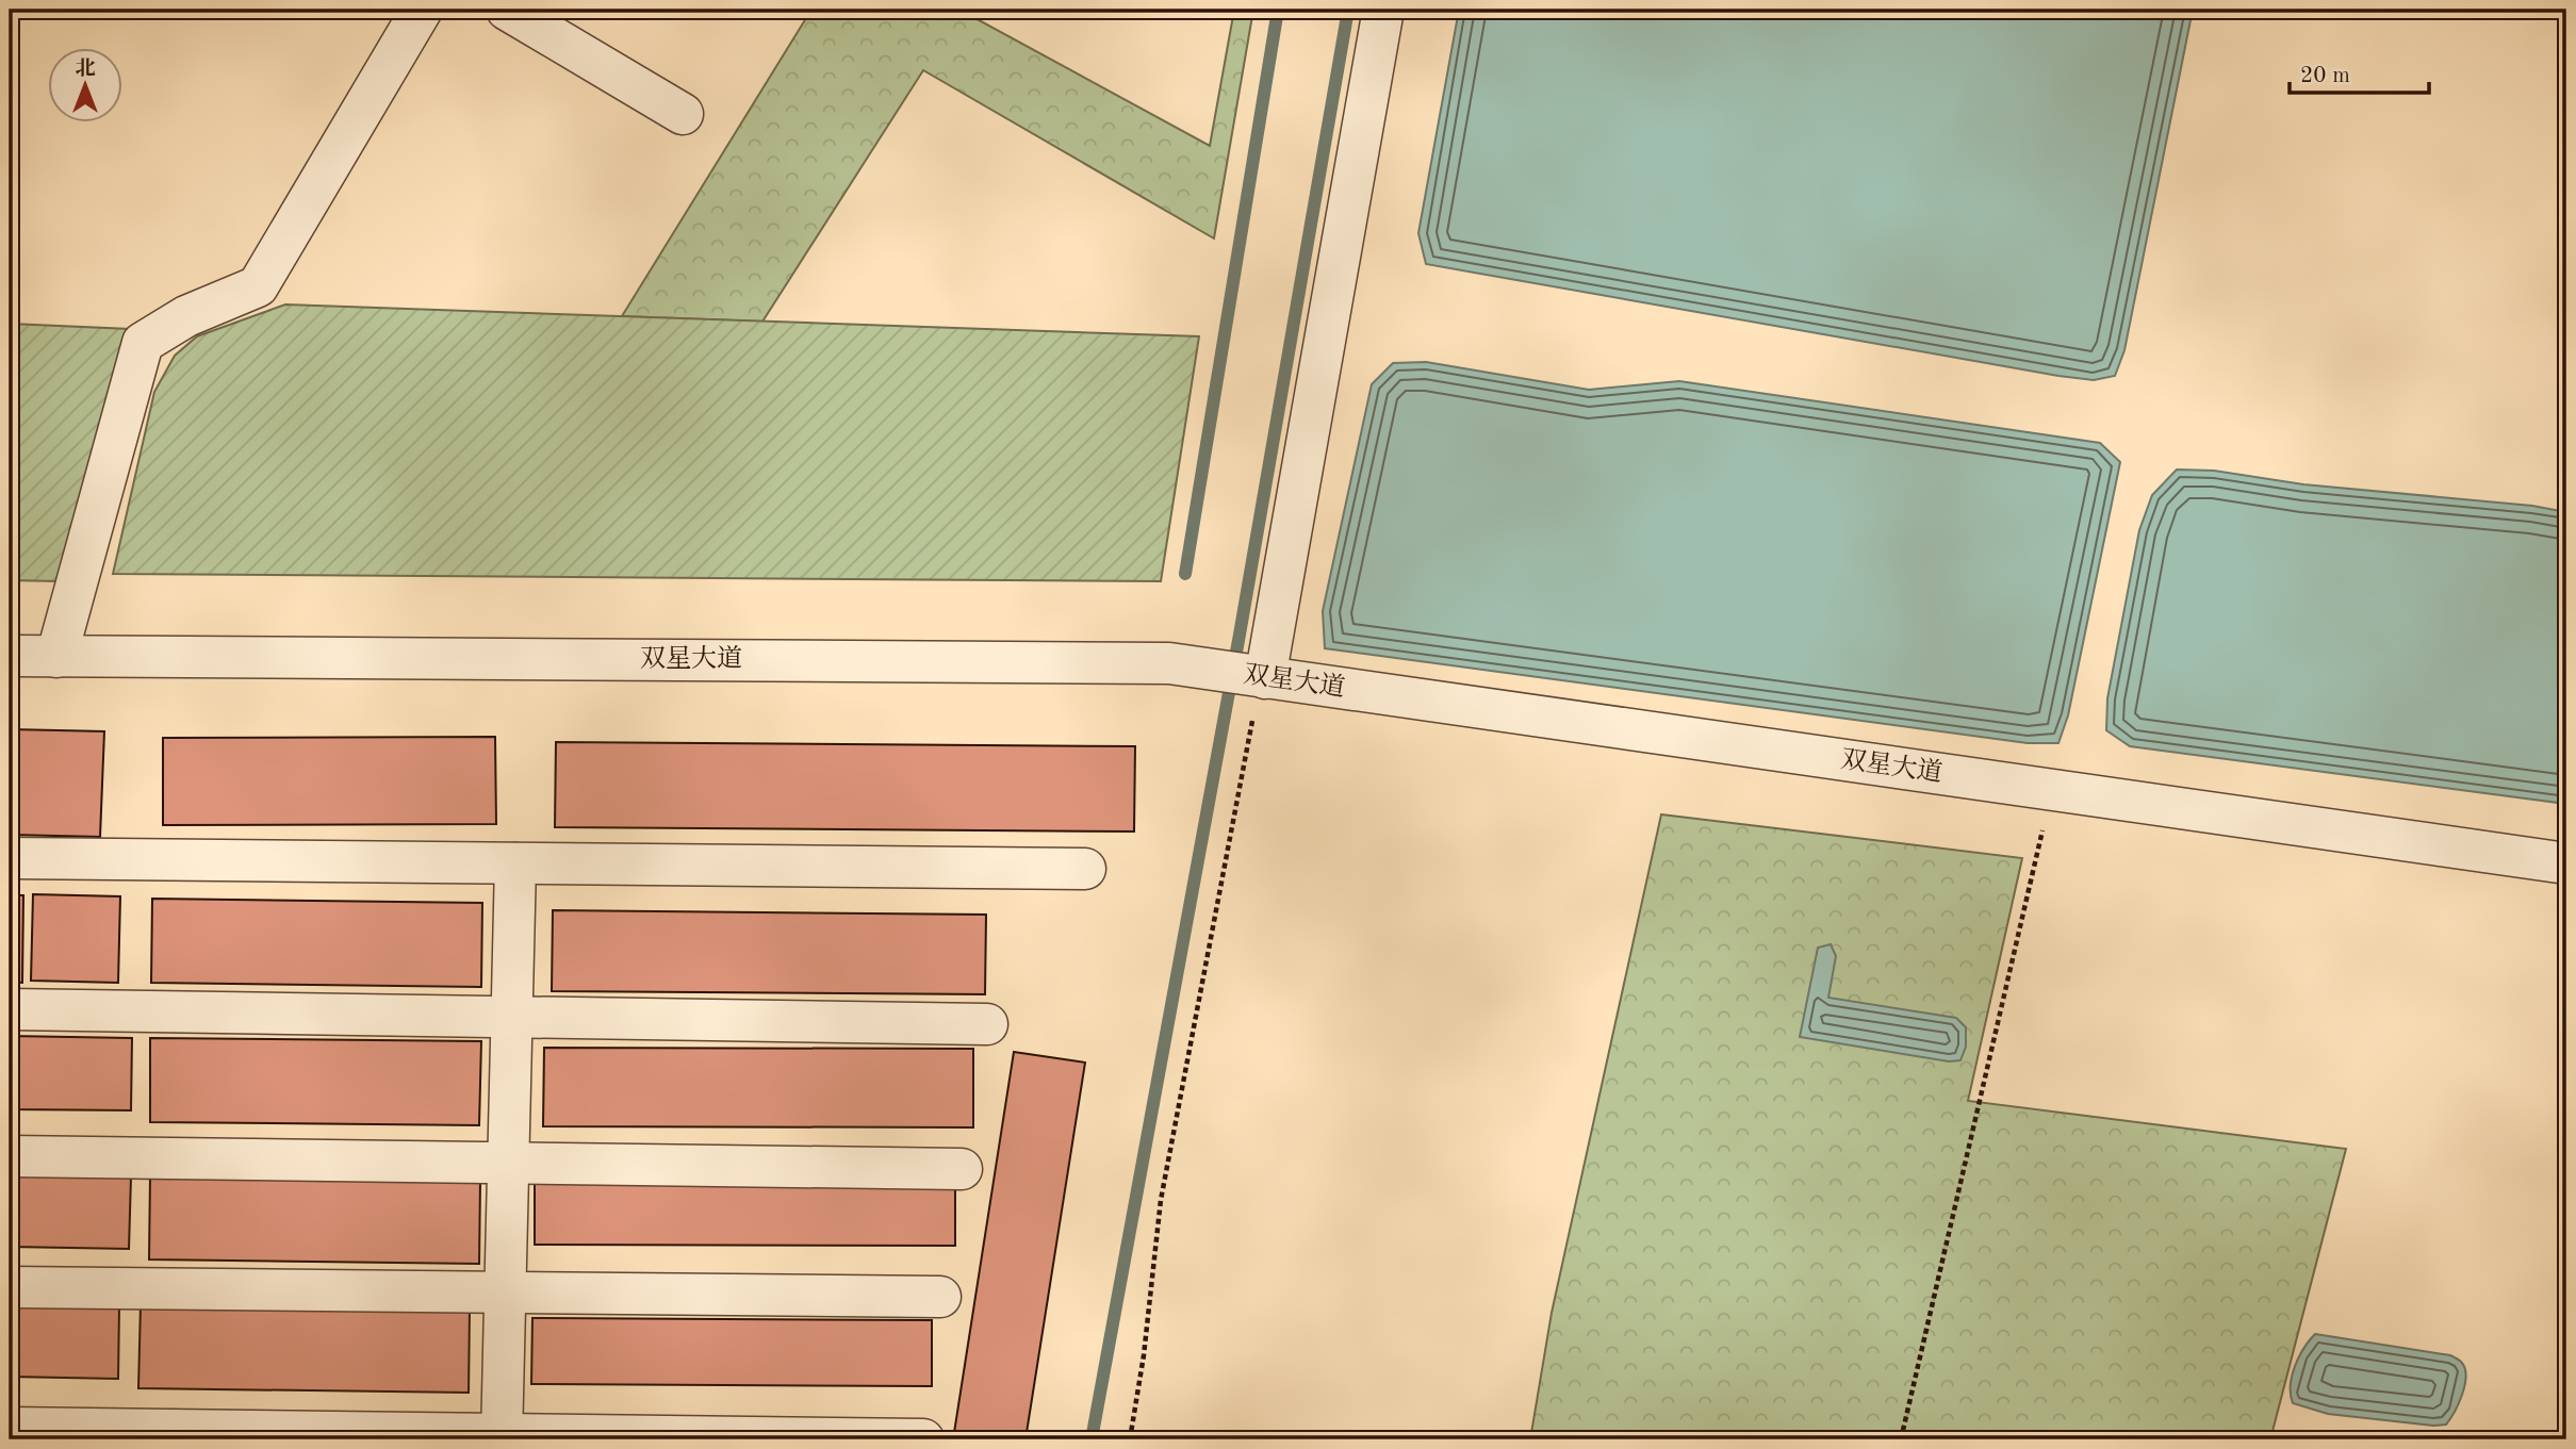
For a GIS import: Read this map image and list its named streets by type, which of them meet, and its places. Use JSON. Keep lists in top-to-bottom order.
{
  "streets": {
    "street": ["双星大道"]
  },
  "scale_bar": "20 m",
  "north": "top"
}
